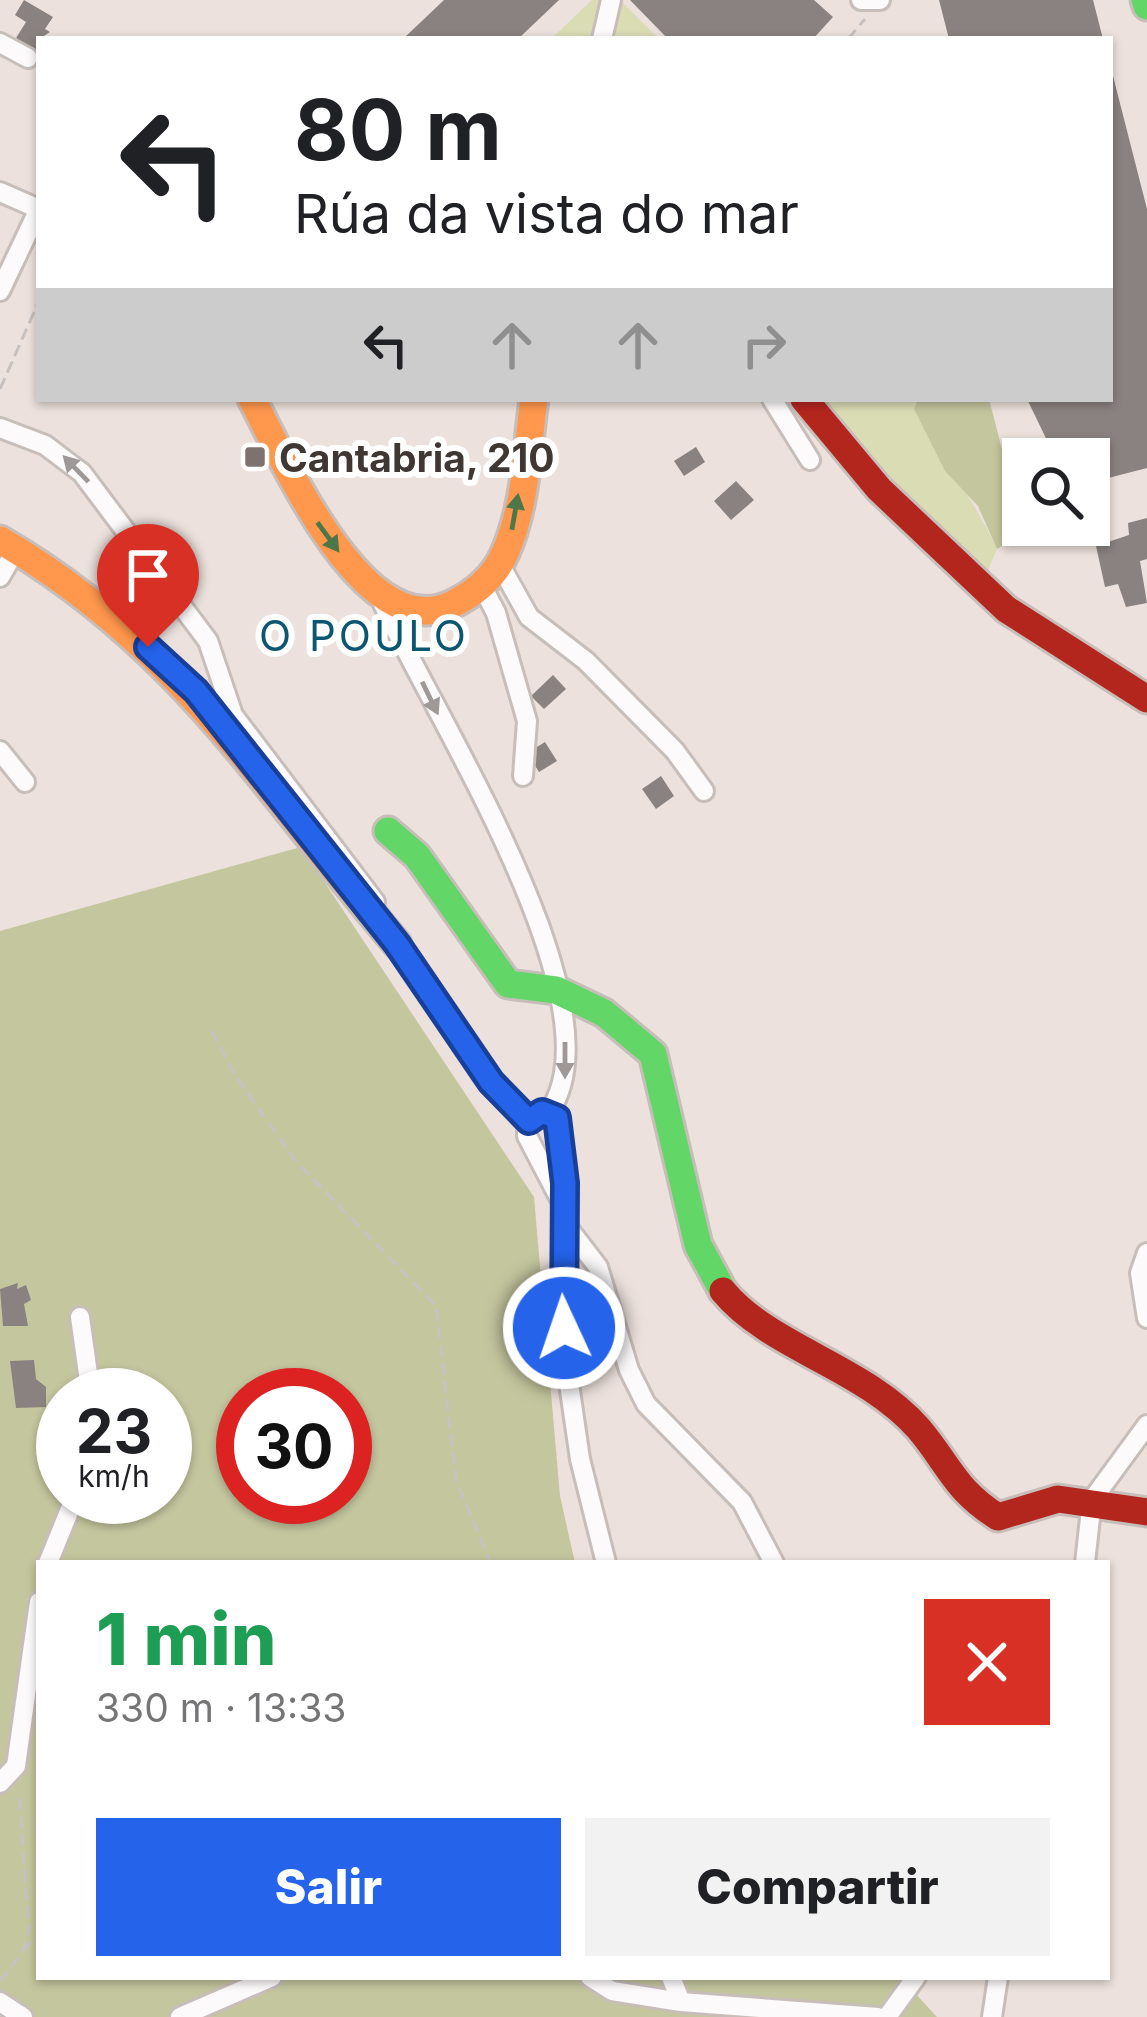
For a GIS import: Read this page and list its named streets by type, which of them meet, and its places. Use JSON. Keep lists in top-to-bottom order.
{
  "districts": ["O POULO"],
  "places": {
    "transit": ["Cantabria, 210"]
  },
  "page": {
    "turn": ["80 m", "Rúa da vista do mar"],
    "speed": "23 km/h",
    "limit": "30",
    "heading": ["1 min", "330 m · 13:33"],
    "buttons": ["Salir", "Compartir"]
  }
}
